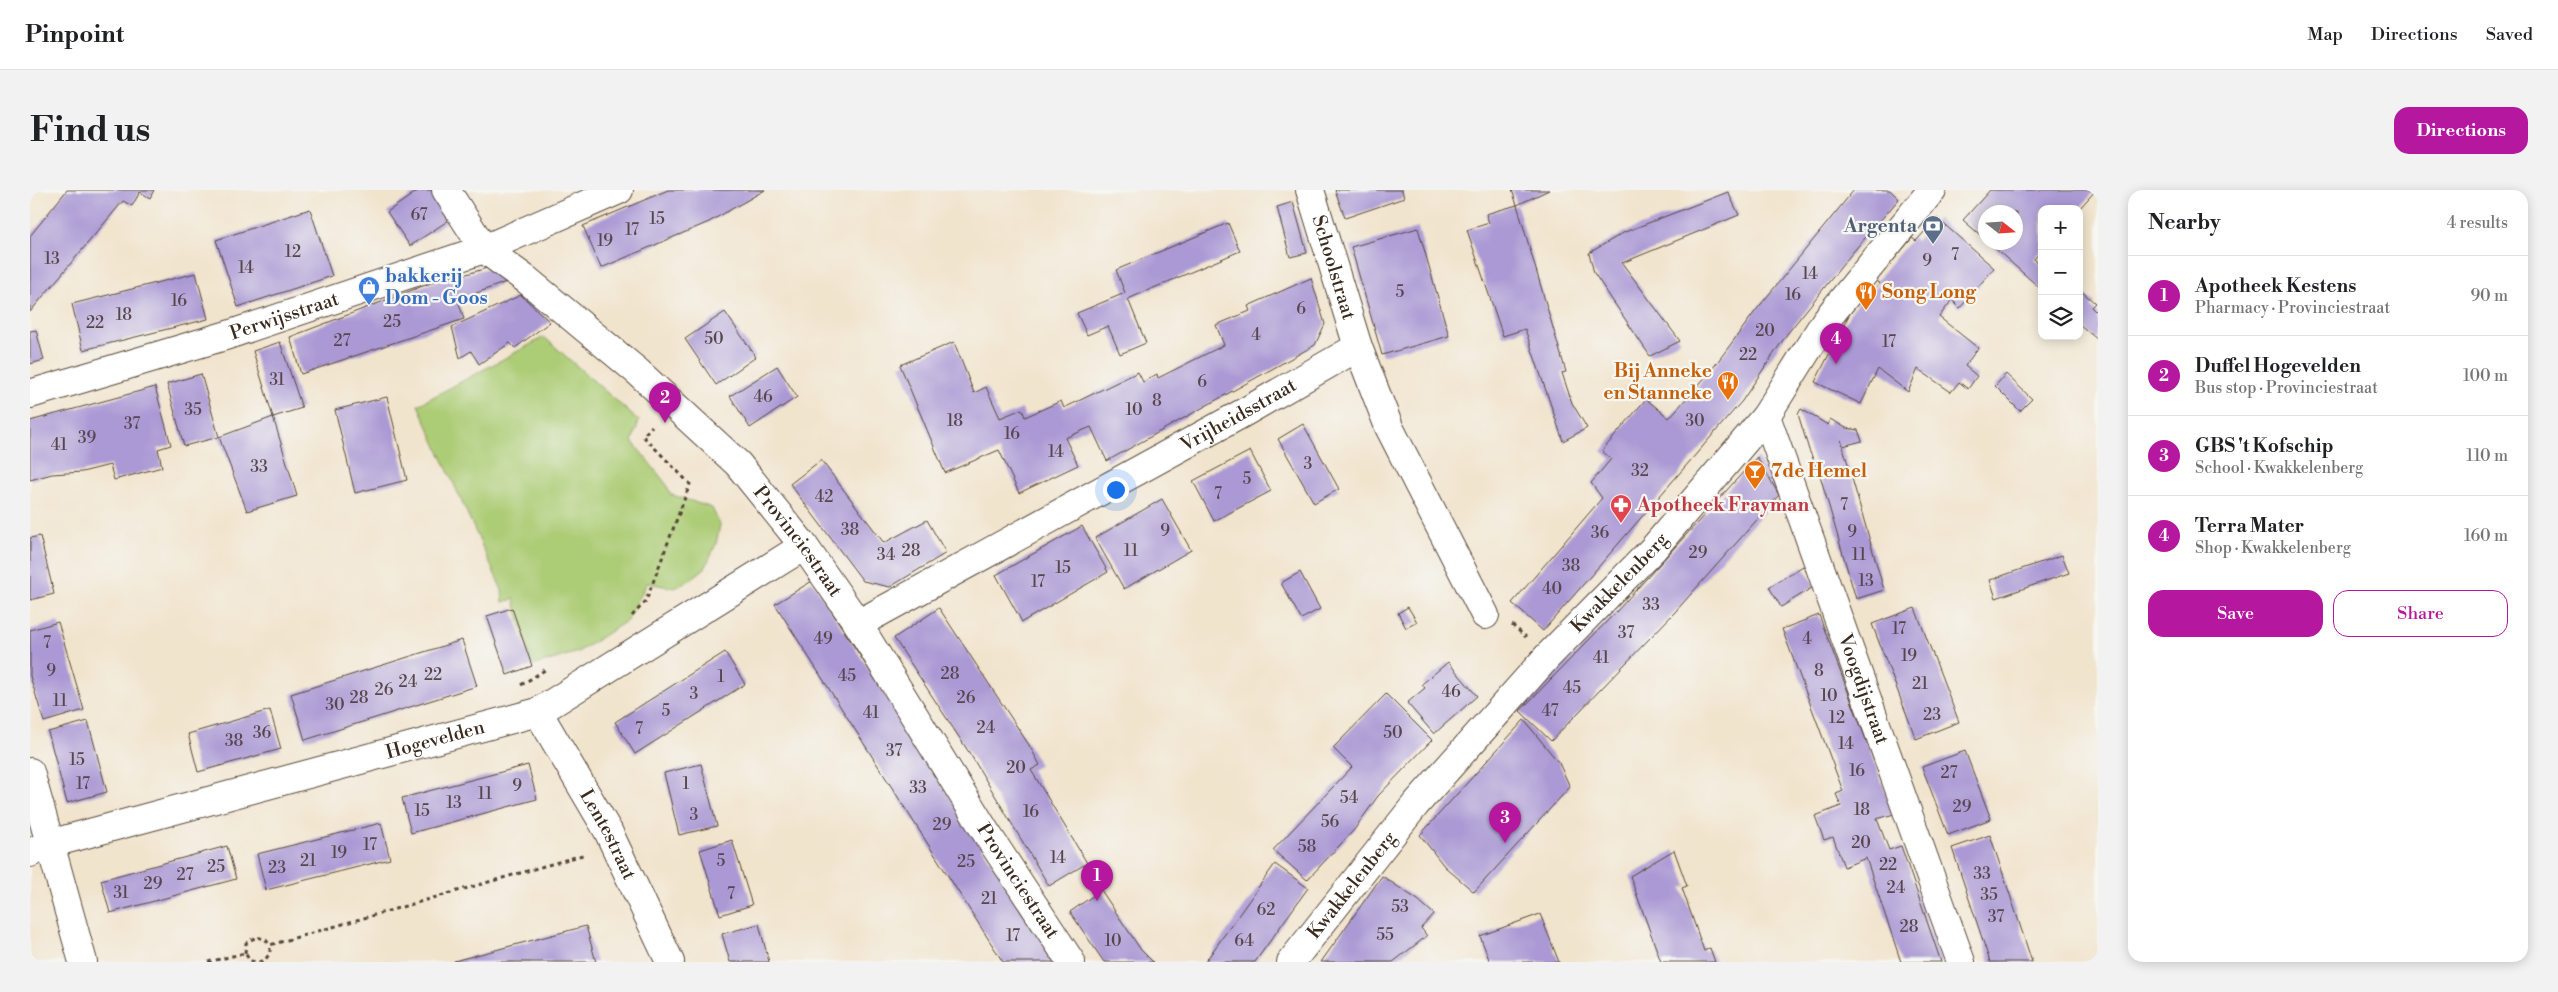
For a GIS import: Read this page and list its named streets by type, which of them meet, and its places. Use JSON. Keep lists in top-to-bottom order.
{
  "streets": {
    "street": [
      "Schoolstraat",
      "Perwijsstraat",
      "Vrijheidsstraat",
      "Provinciestraat",
      "Kwakkelenberg",
      "Voogdijstraat",
      "Hogevelden",
      "Lentestraat"
    ]
  },
  "crossings": [
    ["Schoolstraat", "Vrijheidsstraat"],
    ["Perwijsstraat", "Provinciestraat"],
    ["Vrijheidsstraat", "Provinciestraat"],
    ["Provinciestraat", "Hogevelden"],
    ["Kwakkelenberg", "Voogdijstraat"],
    ["Hogevelden", "Lentestraat"]
  ],
  "places": {
    "bank": ["Argenta"],
    "shop": ["bakkerij Dom - Goos"],
    "restaurant": ["Song Long", "Bij Anneke en Stanneke"],
    "bar": ["7de Hemel"],
    "pharmacy": ["Apotheek Frayman"]
  },
  "house_numbers": [
    "67",
    "15",
    "17",
    "19",
    "12",
    "7",
    "13",
    "9",
    "14",
    "14",
    "5",
    "16",
    "16",
    "6",
    "18",
    "25",
    "22",
    "20",
    "4",
    "50",
    "27",
    "17",
    "22",
    "31",
    "6",
    "46",
    "8",
    "35",
    "10",
    "18",
    "30",
    "37",
    "16",
    "39",
    "41",
    "14",
    "3",
    "33",
    "32",
    "5",
    "7",
    "42",
    "7",
    "38",
    "9",
    "9",
    "36",
    "28",
    "11",
    "29",
    "34",
    "11",
    "38",
    "15",
    "13",
    "17",
    "40",
    "33",
    "17",
    "37",
    "49",
    "4",
    "7",
    "19",
    "41",
    "9",
    "8",
    "28",
    "22",
    "45",
    "1",
    "24",
    "21",
    "45",
    "26",
    "46",
    "3",
    "10",
    "28",
    "26",
    "11",
    "30",
    "5",
    "47",
    "41",
    "23",
    "12",
    "24",
    "7",
    "36",
    "50",
    "38",
    "14",
    "37",
    "15",
    "20",
    "16",
    "27",
    "17",
    "1",
    "9",
    "33",
    "11",
    "54",
    "13",
    "29",
    "18",
    "15",
    "16",
    "3",
    "56",
    "29",
    "20",
    "17",
    "58",
    "19",
    "14",
    "21",
    "5",
    "25",
    "22",
    "25",
    "23",
    "33",
    "27",
    "29",
    "24",
    "31",
    "7",
    "35",
    "21",
    "53",
    "62",
    "37",
    "28",
    "55",
    "17",
    "10",
    "64"
  ],
  "north": "right",
  "page": {
    "header": "Pinpoint",
    "nav": ["Map", "Directions", "Saved"],
    "buttons": [
      "Directions",
      ["Save", "Share"]
    ],
    "title": "Find us",
    "heading": ["Nearby", "4 results"],
    "map_buttons": ["+", "−"],
    "list": [
      {
        "mark": "1",
        "name": "Apotheek Kestens",
        "note": "Pharmacy · Provinciestraat",
        "value": "90 m"
      },
      {
        "mark": "2",
        "name": "Duffel Hogevelden",
        "note": "Bus stop · Provinciestraat",
        "value": "100 m"
      },
      {
        "mark": "3",
        "name": "GBS 't Kofschip",
        "note": "School · Kwakkelenberg",
        "value": "110 m"
      },
      {
        "mark": "4",
        "name": "Terra Mater",
        "note": "Shop · Kwakkelenberg",
        "value": "160 m"
      }
    ],
    "pins": [
      "4",
      "2",
      "3",
      "1"
    ]
  }
}
